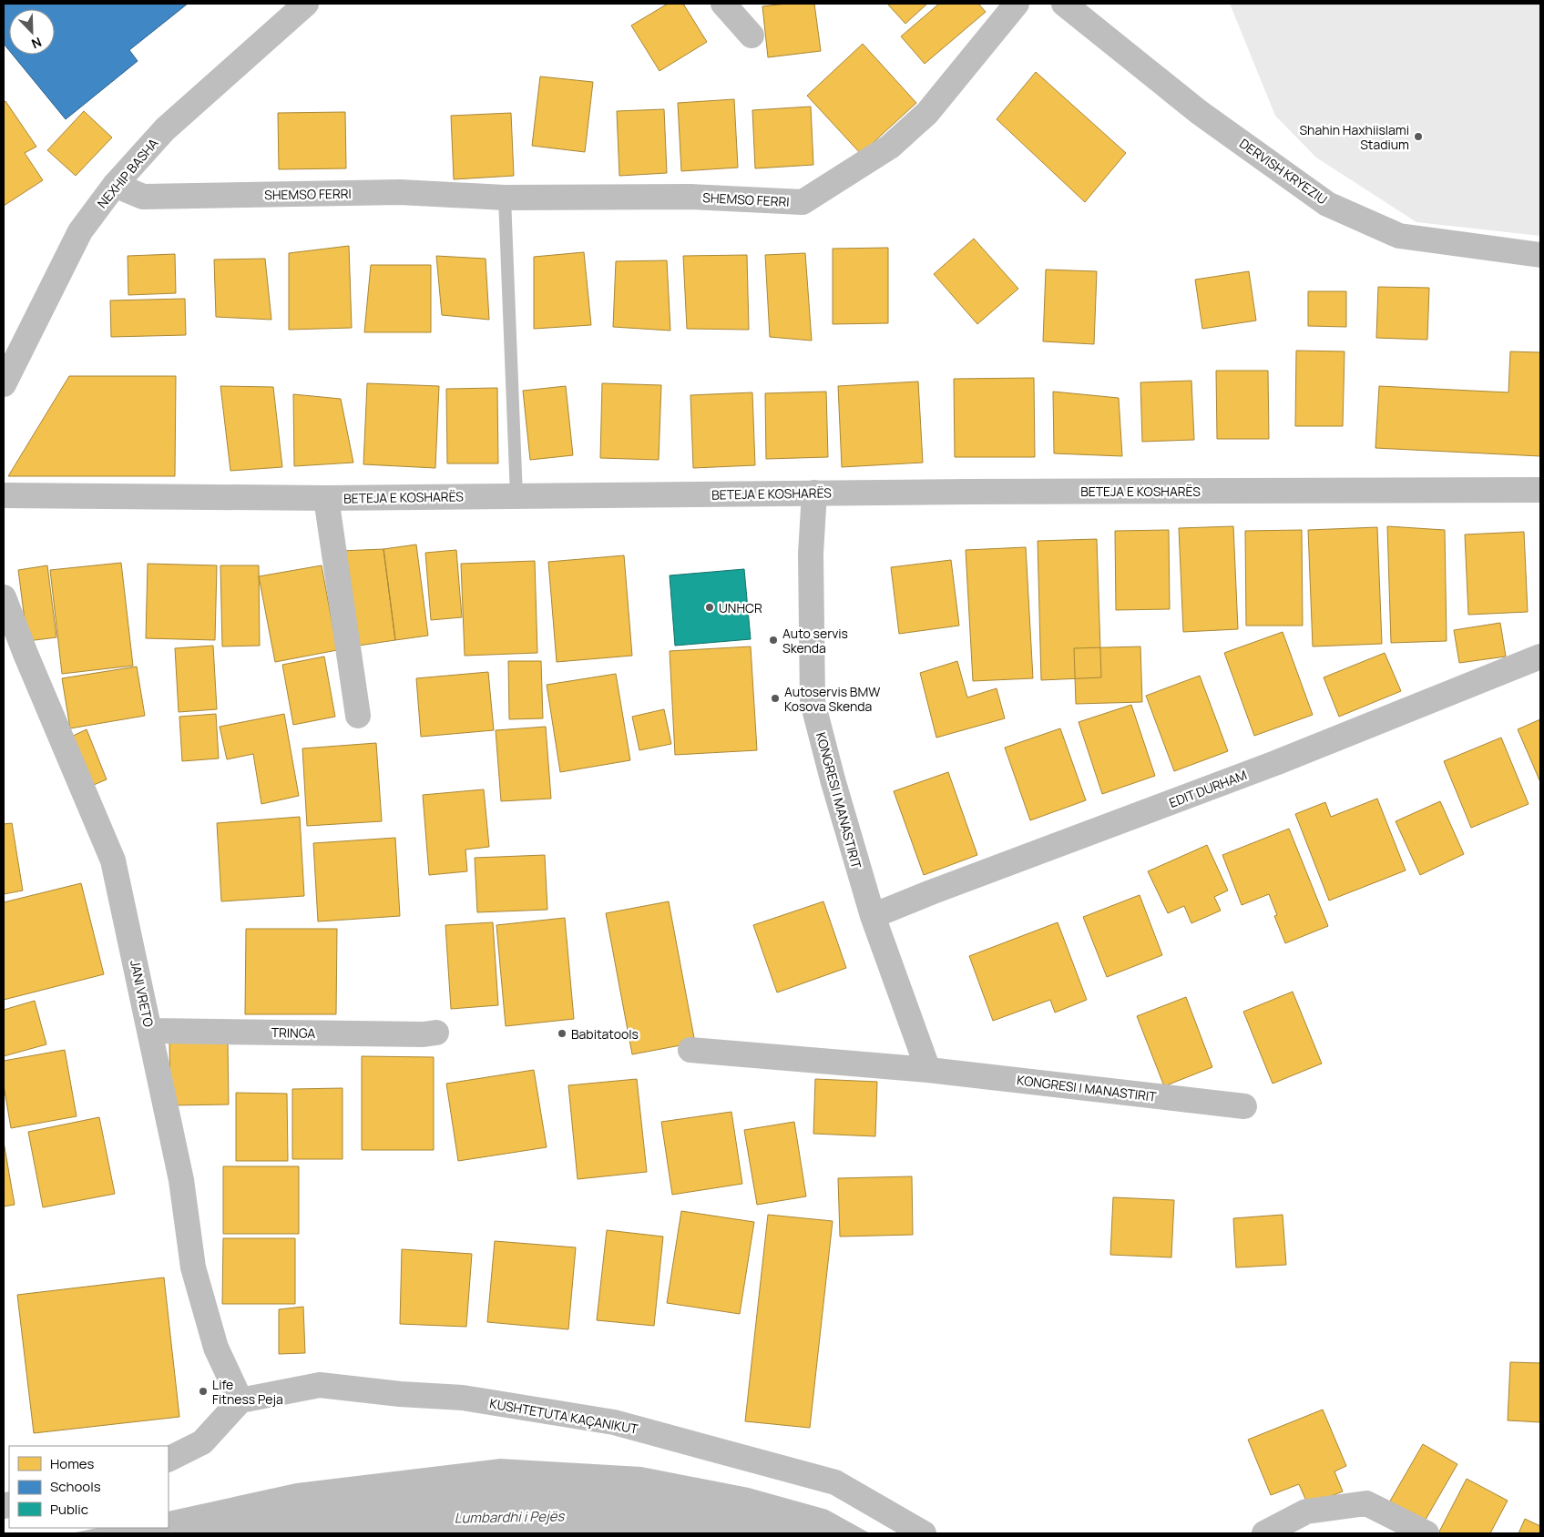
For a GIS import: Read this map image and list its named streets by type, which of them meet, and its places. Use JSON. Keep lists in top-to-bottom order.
{
  "streets": {
    "street": [
      "DERVISH KRYEZIU",
      "NEXHIP BASHA",
      "SHEMSO FERRI",
      "BETEJA E KOSHARËS",
      "EDIT DURHAM",
      "KONGRESI I MANASTIRIT",
      "JANI VRETO",
      "TRINGA",
      "KUSHTETUTA KAÇANIKUT"
    ]
  },
  "crossings": [
    ["NEXHIP BASHA", "SHEMSO FERRI"],
    ["BETEJA E KOSHARËS", "KONGRESI I MANASTIRIT"],
    ["EDIT DURHAM", "KONGRESI I MANASTIRIT"],
    ["JANI VRETO", "TRINGA"],
    ["JANI VRETO", "KUSHTETUTA KAÇANIKUT"]
  ],
  "water": ["Lumbardhi i Pejës"],
  "places": [
    "Shahin Haxhiislami Stadium",
    "UNHCR",
    "Auto servis Skenda",
    "Autoservis BMW Kosova Skenda",
    "Babitatools",
    "Life Fitness Peja"
  ],
  "legend": ["Homes", "Schools", "Public"],
  "north": "bottom right"
}
